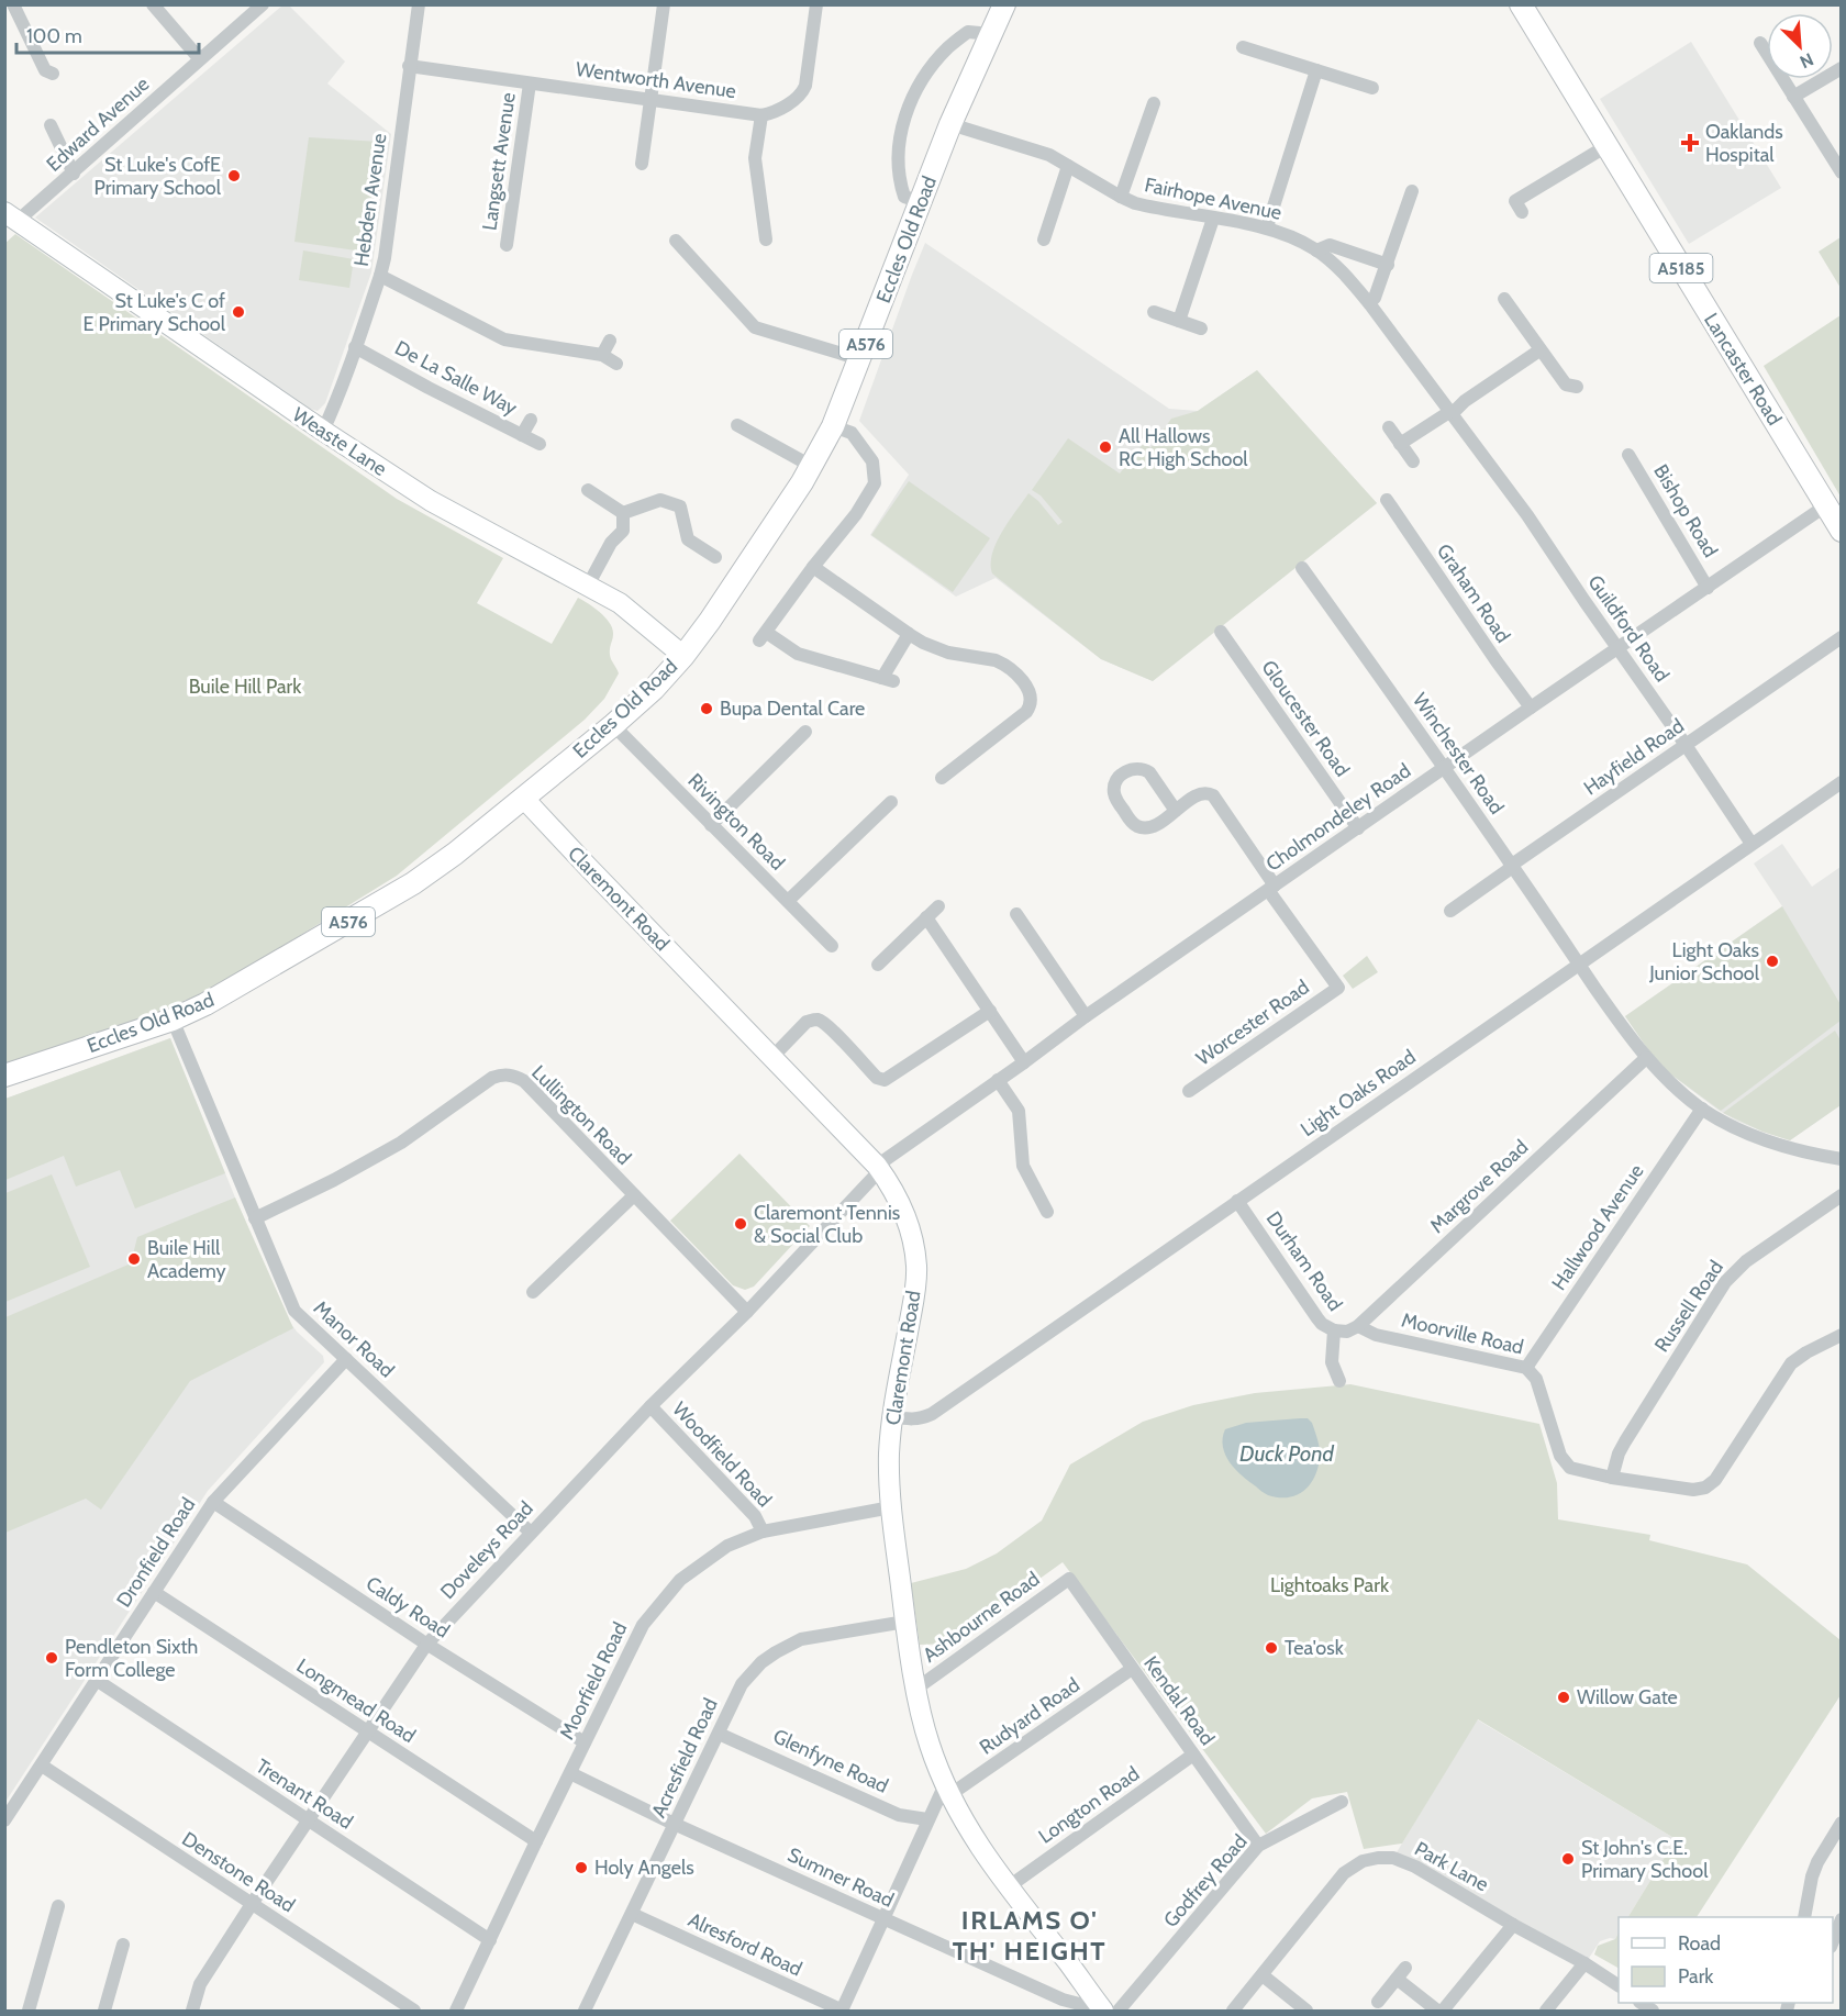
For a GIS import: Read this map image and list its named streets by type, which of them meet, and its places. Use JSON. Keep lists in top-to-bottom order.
{
  "streets": {
    "main road": [
      "Eccles Old Road",
      "A5185",
      "A576",
      "Lancaster Road",
      "Weaste Lane",
      "Claremont Road"
    ],
    "street": [
      "Wentworth Avenue",
      "Edward Avenue",
      "Langsett Avenue",
      "Fairhope Avenue",
      "Hebden Avenue",
      "De La Salle Way",
      "Bishop Road",
      "Graham Road",
      "Guildford Road",
      "Gloucester Road",
      "Winchester Road",
      "Hayfield Road",
      "Cholmondeley Road",
      "Rivington Road",
      "Worcester Road",
      "Light Oaks Road",
      "Lullington Road",
      "Margrove Road",
      "Hallwood Avenue",
      "Durham Road",
      "Russell Road",
      "Moorville Road",
      "Manor Road",
      "Woodfield Road",
      "Doveleys Road",
      "Dronfield Road",
      "Caldy Road",
      "Ashbourne Road",
      "Moorfield Road",
      "Longmead Road",
      "Kendal Road",
      "Rudyard Road",
      "Acresfield Road",
      "Glenfyne Road",
      "Trenant Road",
      "Longton Road",
      "Park Lane",
      "Denstone Road",
      "Sumner Road",
      "Godfrey Road",
      "Alresford Road"
    ]
  },
  "crossings": [
    ["Wentworth Avenue", "Langsett Avenue"],
    ["Wentworth Avenue", "Hebden Avenue"],
    ["Edward Avenue", "Weaste Lane"],
    ["Fairhope Avenue", "Eccles Old Road"],
    ["Fairhope Avenue", "Guildford Road"],
    ["Hebden Avenue", "De La Salle Way"],
    ["Hebden Avenue", "Weaste Lane"],
    ["Eccles Old Road", "Weaste Lane"],
    ["Eccles Old Road", "Rivington Road"],
    ["Eccles Old Road", "Claremont Road"],
    ["Eccles Old Road", "Manor Road"],
    ["Lancaster Road", "Cholmondeley Road"],
    ["Bishop Road", "Cholmondeley Road"],
    ["Graham Road", "Cholmondeley Road"],
    ["Guildford Road", "Hayfield Road"],
    ["Guildford Road", "Cholmondeley Road"],
    ["Guildford Road", "Light Oaks Road"],
    ["Gloucester Road", "Cholmondeley Road"],
    ["Winchester Road", "Hayfield Road"],
    ["Winchester Road", "Cholmondeley Road"],
    ["Winchester Road", "Light Oaks Road"],
    ["Winchester Road", "Margrove Road"],
    ["Winchester Road", "Hallwood Avenue"],
    ["Cholmondeley Road", "Claremont Road"],
    ["Cholmondeley Road", "Worcester Road"],
    ["Cholmondeley Road", "Doveleys Road"],
    ["Claremont Road", "Light Oaks Road"],
    ["Claremont Road", "Doveleys Road"],
    ["Claremont Road", "Ashbourne Road"],
    ["Claremont Road", "Moorfield Road"],
    ["Claremont Road", "Rudyard Road"],
    ["Claremont Road", "Acresfield Road"],
    ["Claremont Road", "Longton Road"],
    ["Claremont Road", "Sumner Road"],
    ["Light Oaks Road", "Durham Road"],
    ["Lullington Road", "Manor Road"],
    ["Lullington Road", "Doveleys Road"],
    ["Margrove Road", "Moorville Road"],
    ["Hallwood Avenue", "Moorville Road"],
    ["Russell Road", "Moorville Road"],
    ["Manor Road", "Doveleys Road"],
    ["Manor Road", "Dronfield Road"],
    ["Woodfield Road", "Doveleys Road"],
    ["Woodfield Road", "Moorfield Road"],
    ["Doveleys Road", "Caldy Road"],
    ["Doveleys Road", "Longmead Road"],
    ["Doveleys Road", "Trenant Road"],
    ["Doveleys Road", "Denstone Road"],
    ["Dronfield Road", "Caldy Road"],
    ["Dronfield Road", "Longmead Road"],
    ["Dronfield Road", "Trenant Road"],
    ["Dronfield Road", "Denstone Road"],
    ["Caldy Road", "Moorfield Road"],
    ["Ashbourne Road", "Kendal Road"],
    ["Moorfield Road", "Longmead Road"],
    ["Moorfield Road", "Trenant Road"],
    ["Moorfield Road", "Sumner Road"],
    ["Kendal Road", "Rudyard Road"],
    ["Kendal Road", "Longton Road"],
    ["Kendal Road", "Godfrey Road"],
    ["Acresfield Road", "Glenfyne Road"],
    ["Acresfield Road", "Sumner Road"],
    ["Acresfield Road", "Alresford Road"]
  ],
  "districts": ["IRLAMS O' TH' HEIGHT"],
  "water": ["Duck Pond"],
  "parks": ["Buile Hill Park", "Lightoaks Park"],
  "places": {
    "health": ["Oaklands Hospital"],
    "other": [
      "St Luke's CofE Primary School",
      "St Luke's C of E Primary School",
      "All Hallows RC High School",
      "Bupa Dental Care",
      "Light Oaks Junior School",
      "Claremont Tennis & Social Club",
      "Buile Hill Academy",
      "Tea'osk",
      "Pendleton Sixth Form College",
      "Willow Gate",
      "St John's C.E. Primary School",
      "Holy Angels"
    ]
  },
  "legend": ["Road", "Park"],
  "scale_bar": "100 m",
  "north": "bottom right"
}
